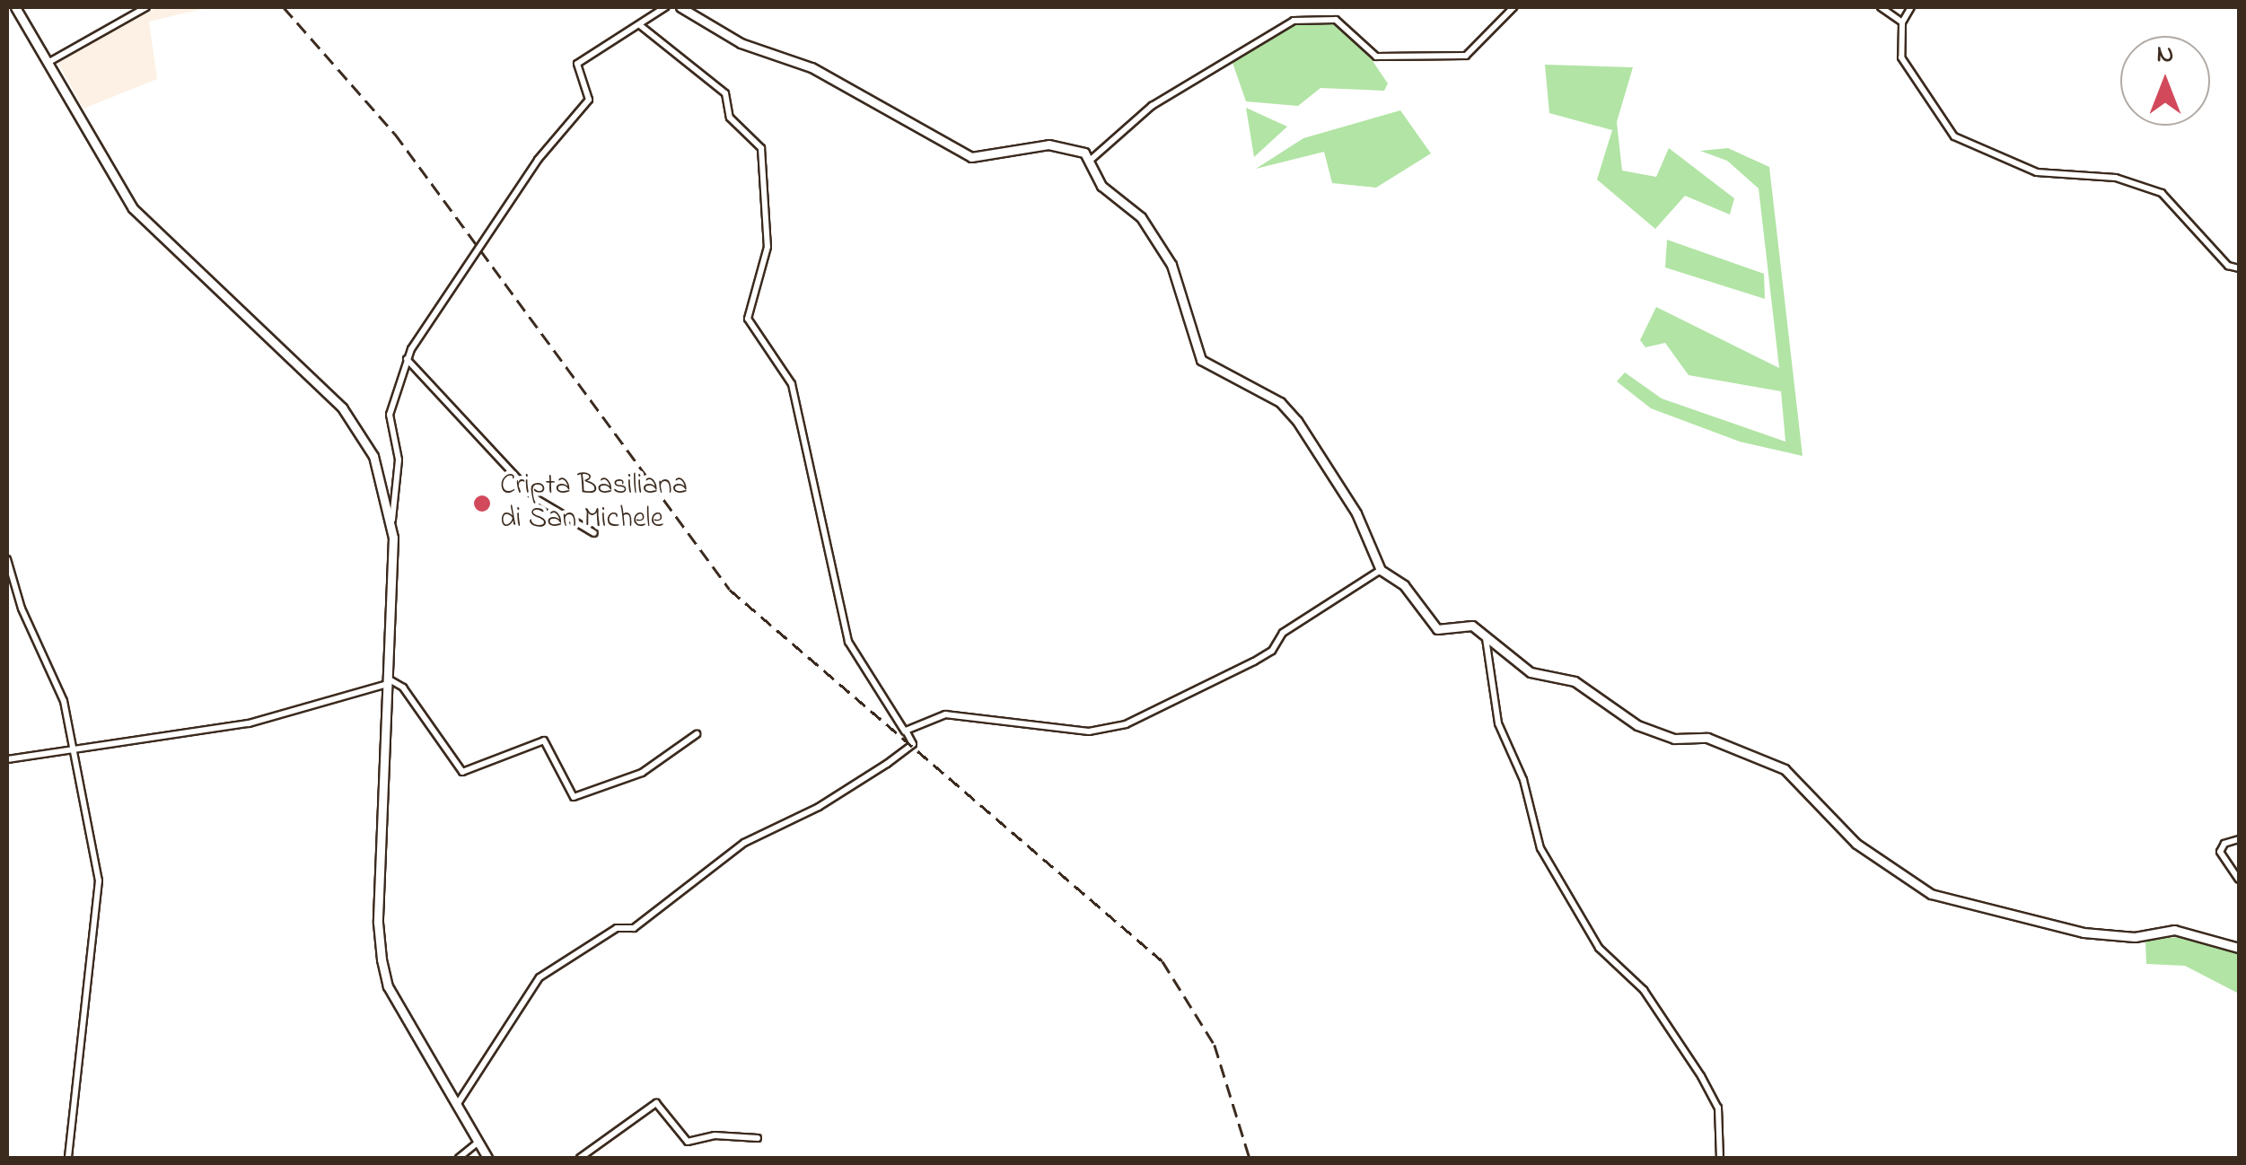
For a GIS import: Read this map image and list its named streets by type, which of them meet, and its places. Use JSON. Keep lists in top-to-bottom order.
{
  "places": ["Cripta Basiliana di San Michele"],
  "north": "top"
}
